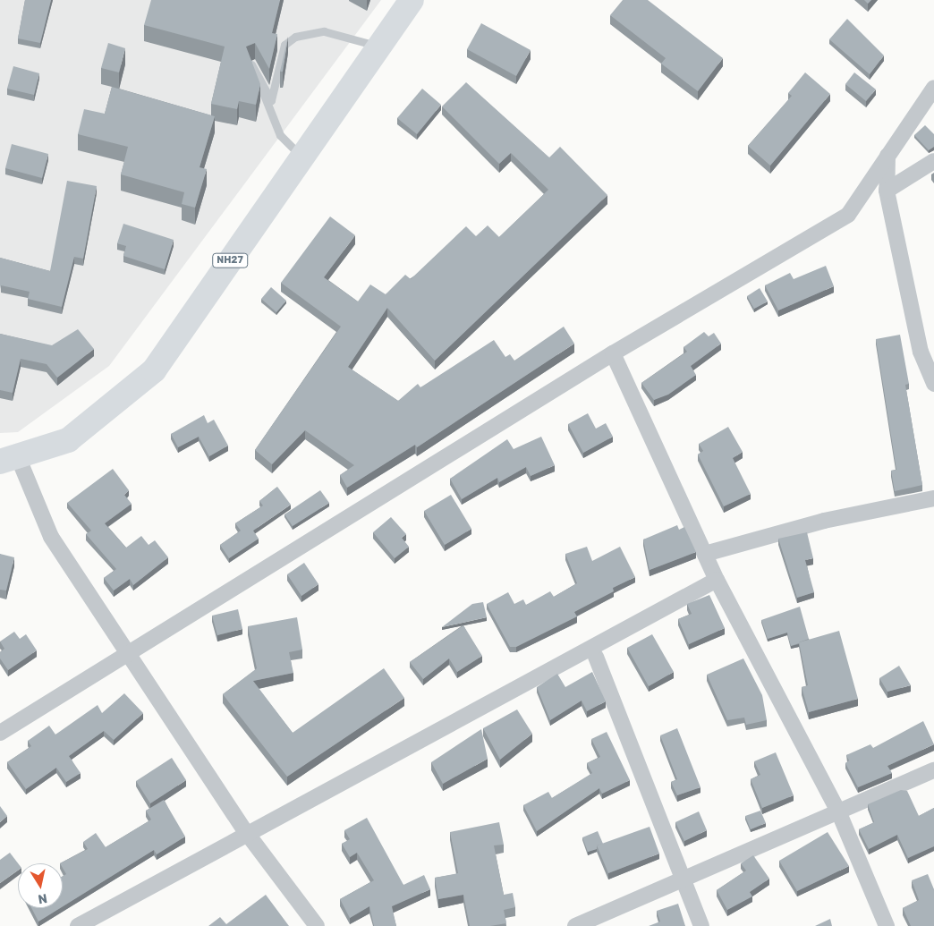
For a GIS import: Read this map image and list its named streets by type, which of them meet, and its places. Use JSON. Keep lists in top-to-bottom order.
{
  "streets": {
    "highway": ["NH27"]
  },
  "north": "bottom"
}
